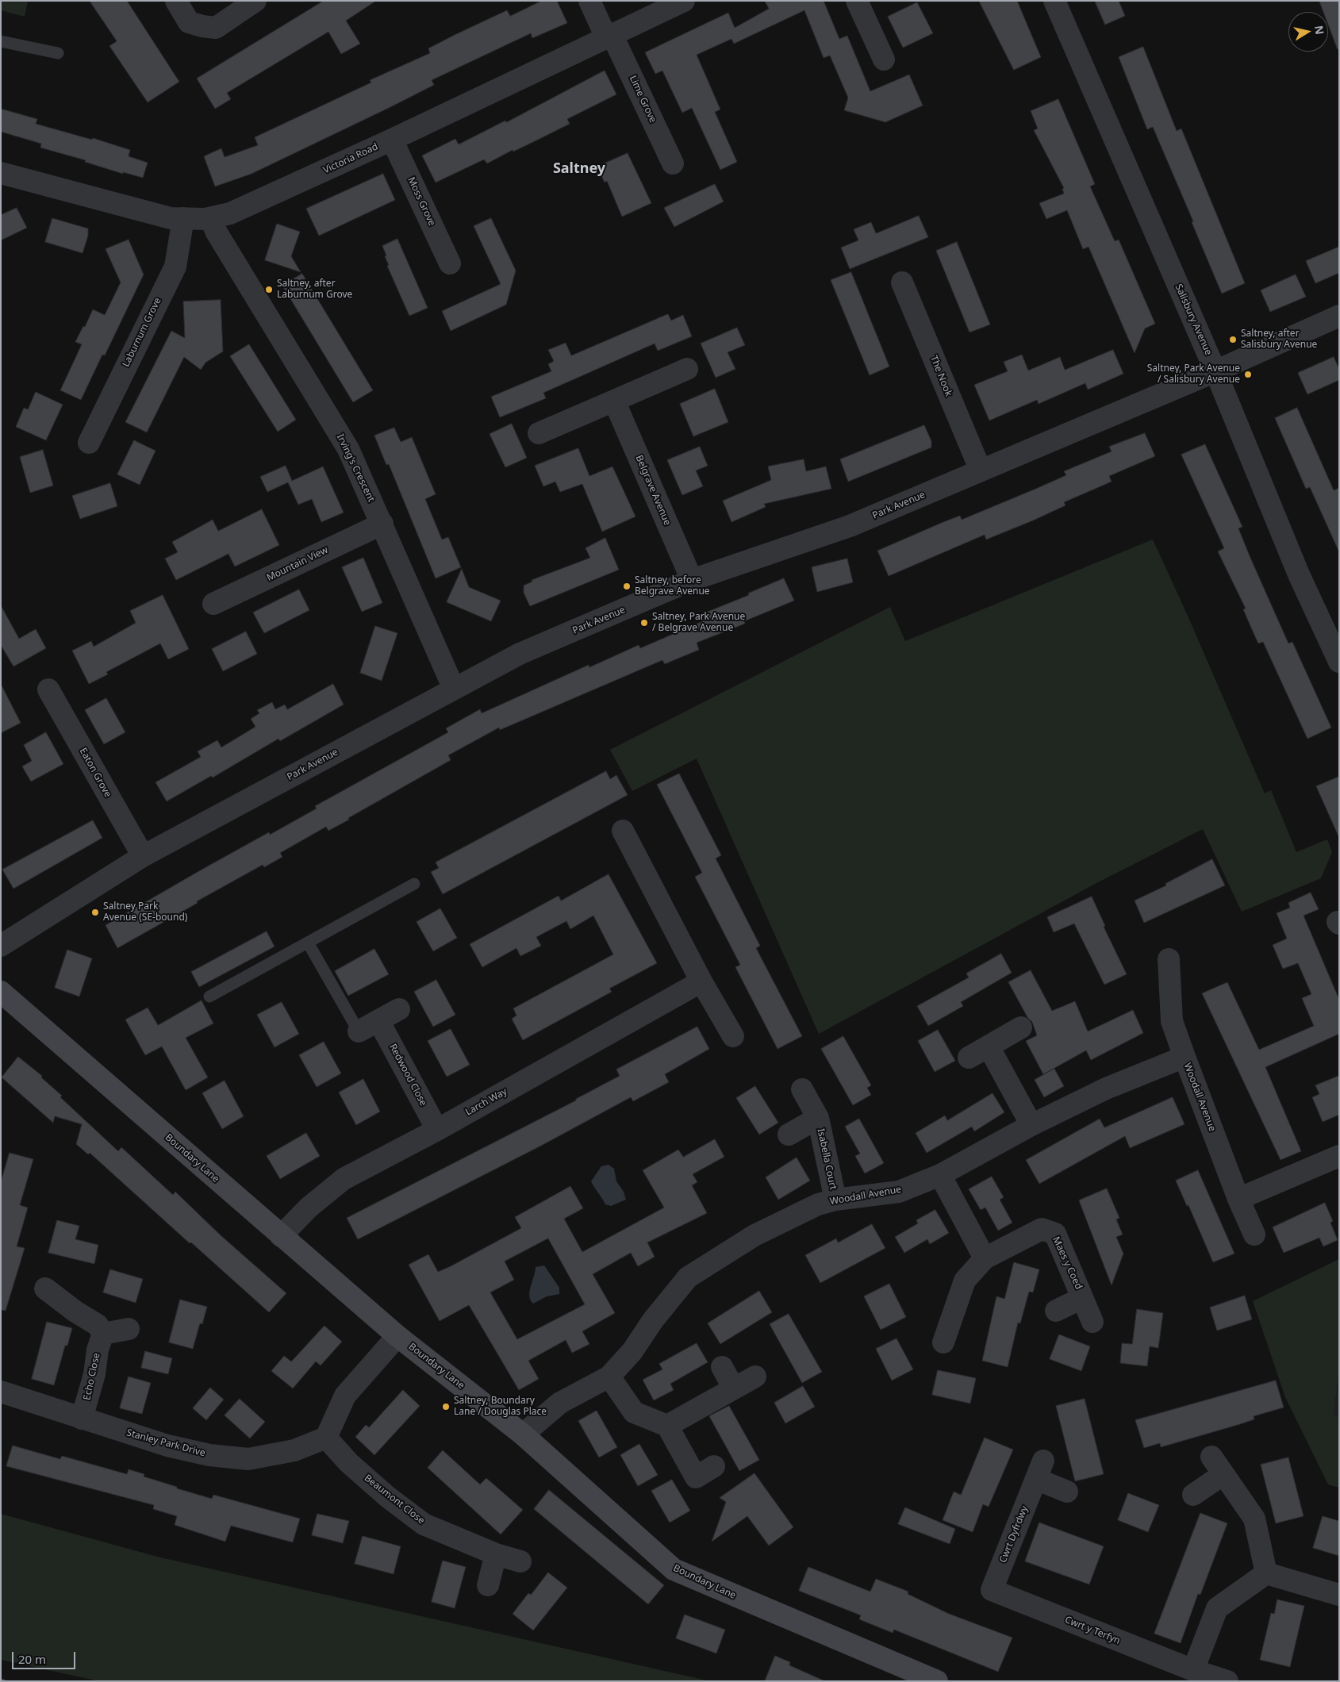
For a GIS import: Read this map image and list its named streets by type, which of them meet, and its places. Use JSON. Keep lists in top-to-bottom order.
{
  "streets": {
    "street": [
      "Lime Grove",
      "Victoria Road",
      "Moss Grove",
      "Salisbury Avenue",
      "Laburnum Grove",
      "The Nook",
      "Irving's Crescent",
      "Belgrave Avenue",
      "Park Avenue",
      "Mountain View",
      "Eaton Grove",
      "Redwood Close",
      "Woodall Avenue",
      "Larch Way",
      "Boundary Lane",
      "Isabella Court",
      "Maes y Coed",
      "Echo Close",
      "Stanley Park Drive",
      "Beaumont Close",
      "Cwrt Dyfrdwy",
      "Cwrt y Terfyn"
    ]
  },
  "crossings": [
    ["Lime Grove", "Victoria Road"],
    ["Victoria Road", "Moss Grove"],
    ["Victoria Road", "Laburnum Grove"],
    ["Victoria Road", "Irving's Crescent"],
    ["Salisbury Avenue", "Park Avenue"],
    ["The Nook", "Park Avenue"],
    ["Irving's Crescent", "Park Avenue"],
    ["Irving's Crescent", "Mountain View"],
    ["Belgrave Avenue", "Park Avenue"],
    ["Park Avenue", "Eaton Grove"],
    ["Redwood Close", "Larch Way"],
    ["Woodall Avenue", "Boundary Lane"],
    ["Woodall Avenue", "Isabella Court"],
    ["Larch Way", "Boundary Lane"],
    ["Echo Close", "Stanley Park Drive"],
    ["Stanley Park Drive", "Beaumont Close"],
    ["Cwrt Dyfrdwy", "Cwrt y Terfyn"]
  ],
  "districts": ["Saltney"],
  "places": [
    "Saltney, after Laburnum Grove",
    "Saltney, after Salisbury Avenue",
    "Saltney, Park Avenue / Salisbury Avenue",
    "Saltney, before Belgrave Avenue",
    "Saltney, Park Avenue / Belgrave Avenue",
    "Saltney Park Avenue (SE-bound)",
    "Saltney, Boundary Lane / Douglas Place"
  ],
  "scale_bar": "20 m",
  "north": "right"
}
